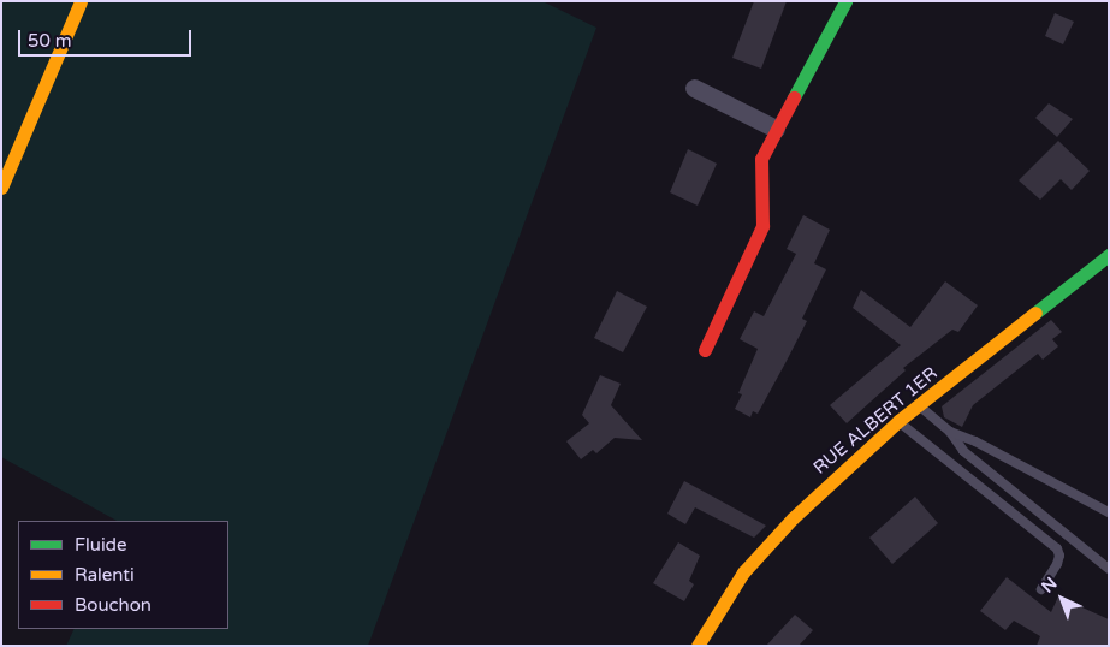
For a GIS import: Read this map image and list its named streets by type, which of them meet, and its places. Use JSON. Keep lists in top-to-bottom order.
{
  "streets": {
    "street": ["RUE ALBERT 1ER"]
  },
  "legend": ["Fluide", "Ralenti", "Bouchon"],
  "scale_bar": "50 m",
  "north": "top left"
}
